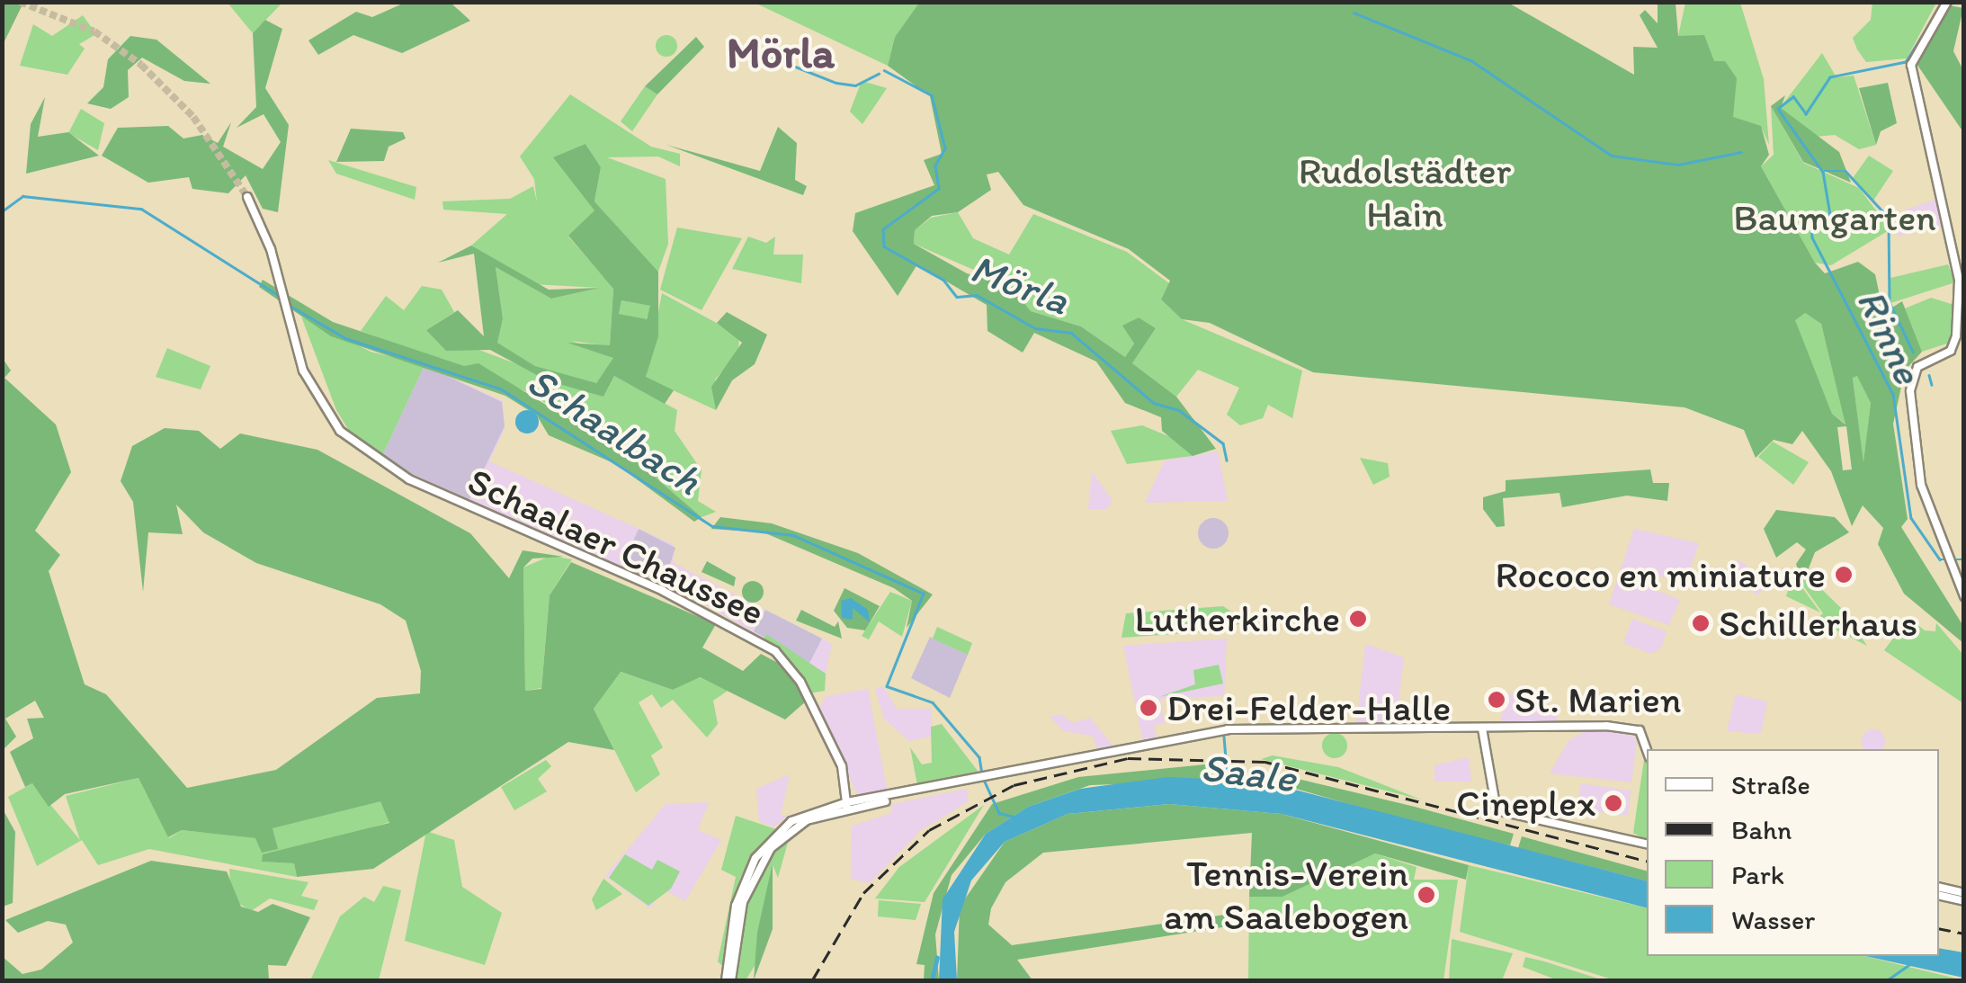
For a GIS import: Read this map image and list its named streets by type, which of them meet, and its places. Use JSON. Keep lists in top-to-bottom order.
{
  "streets": {
    "main road": ["Schaalaer Chaussee"]
  },
  "districts": ["Mörla"],
  "water": [
    "Mörla",
    "Rinne",
    "Schaalbach",
    "Saale"
  ],
  "parks": ["Rudolstädter Hain", "Baumgarten"],
  "places": [
    "Rococo en miniature",
    "Lutherkirche",
    "Schillerhaus",
    "St. Marien",
    "Drei-Felder-Halle",
    "Cineplex",
    "Tennis-Verein am Saalebogen"
  ],
  "legend": [
    "Straße",
    "Bahn",
    "Park",
    "Wasser"
  ]
}
